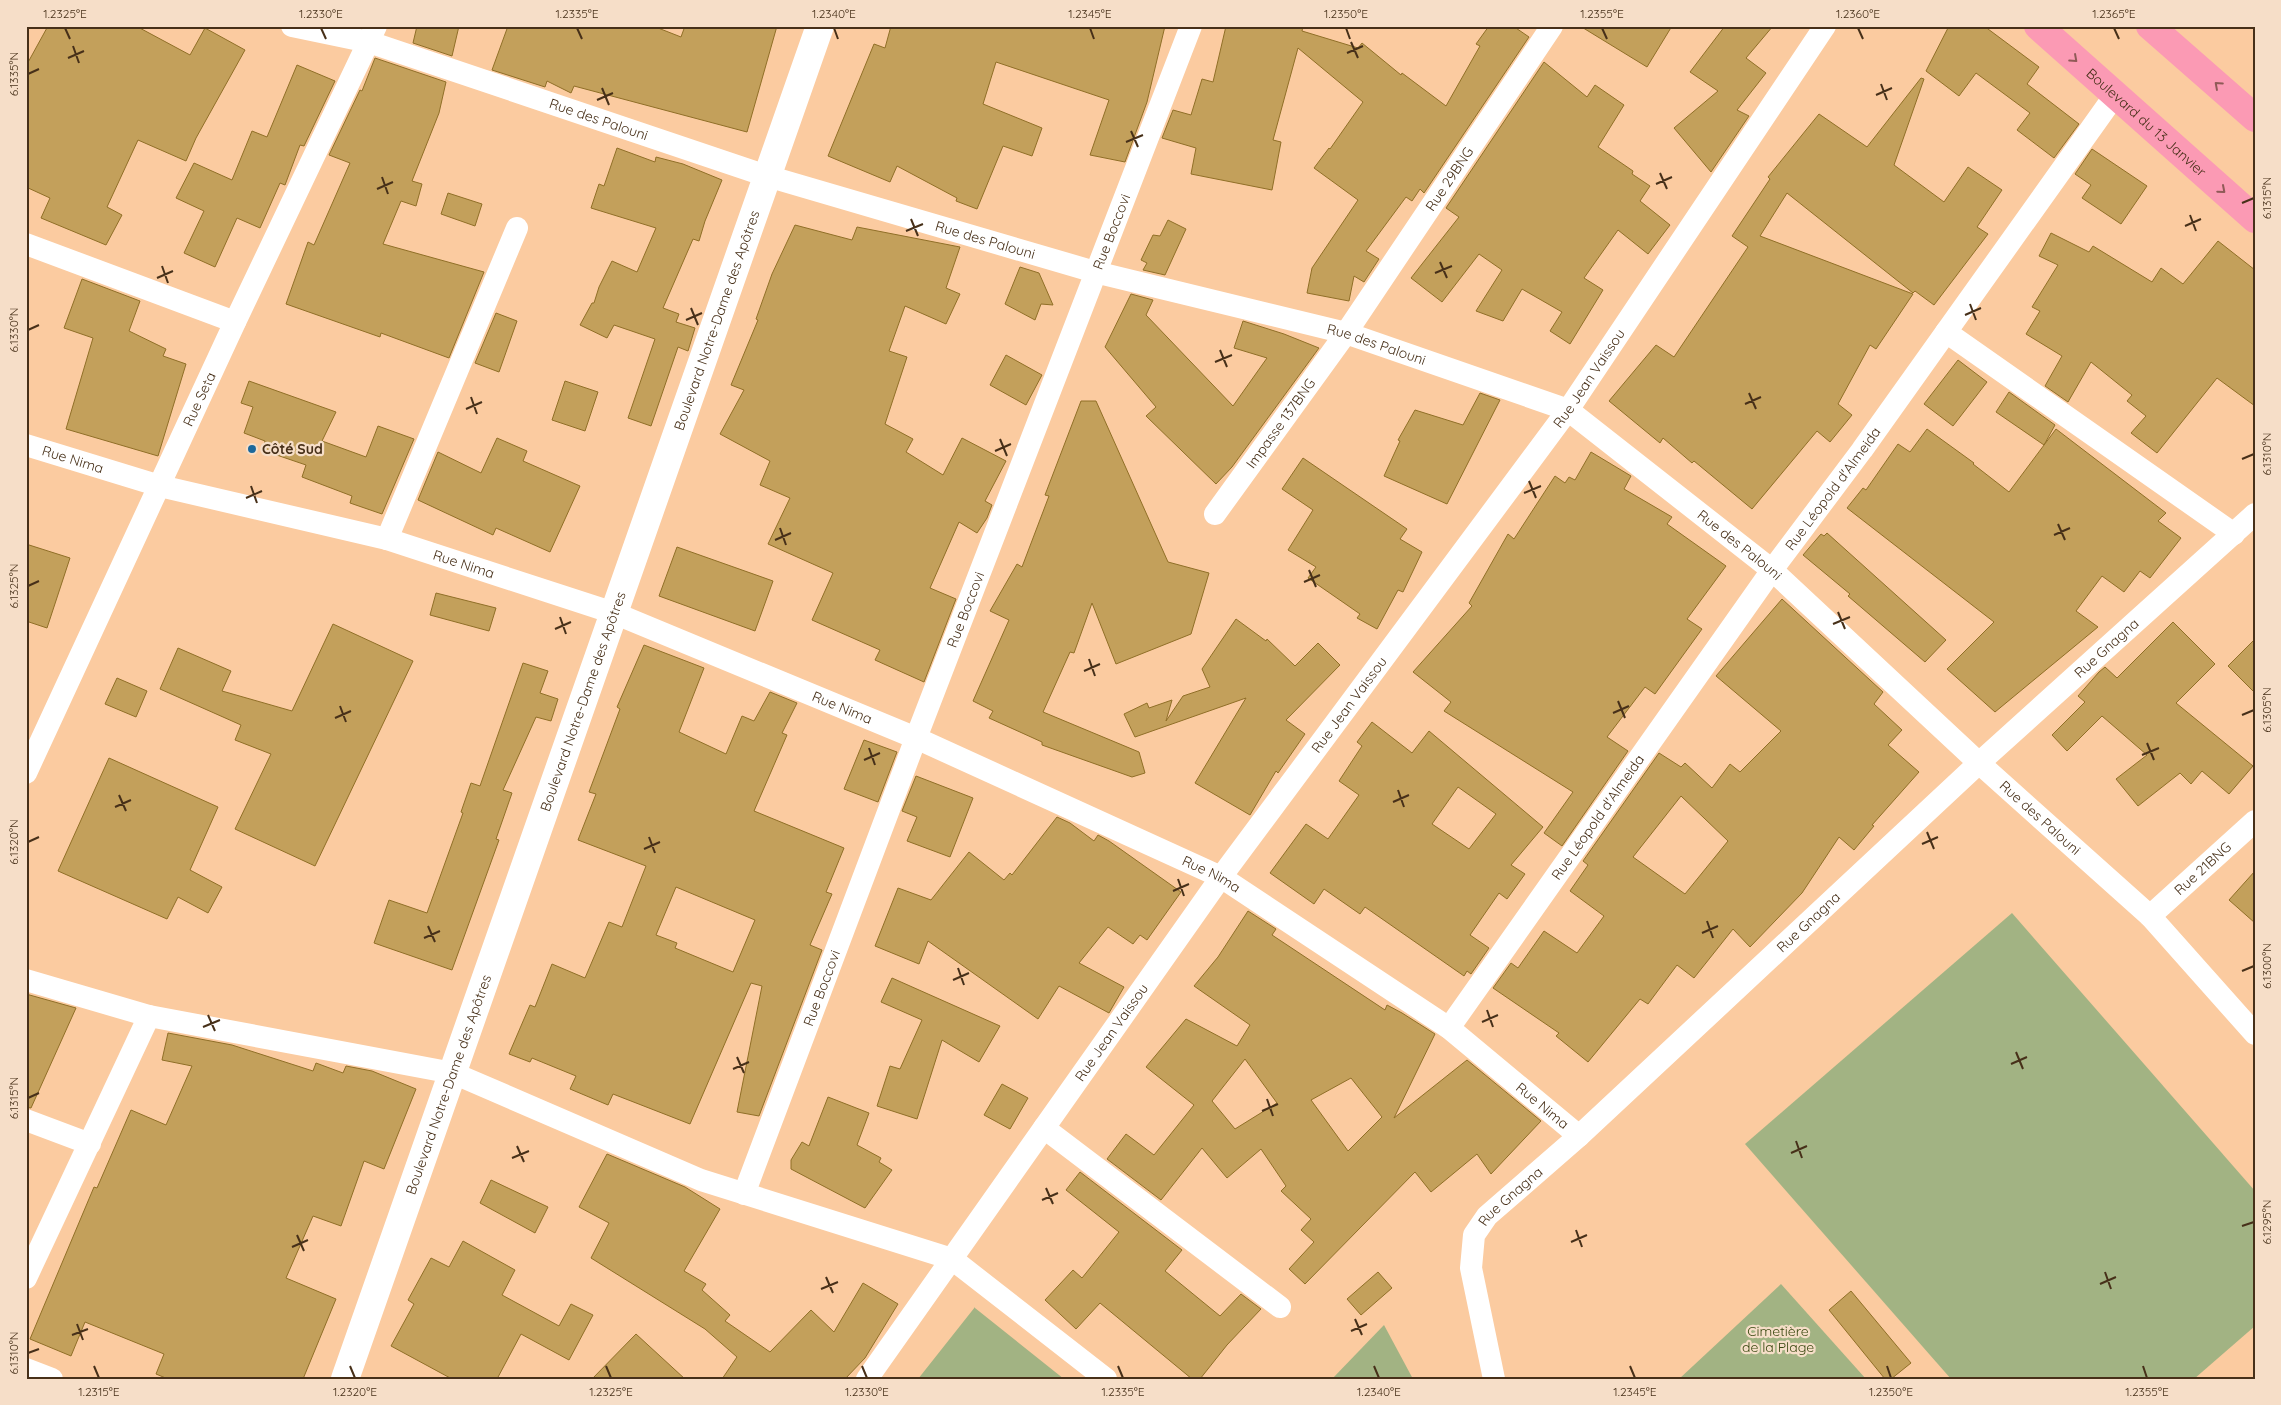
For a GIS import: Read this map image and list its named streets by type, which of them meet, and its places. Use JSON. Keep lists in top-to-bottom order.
{
  "streets": {
    "highway": ["Boulevard du 13 Janvier"],
    "street": [
      "Rue des Palouni",
      "Rue 29BNG",
      "Rue Boccovi",
      "Boulevard Notre-Dame des Apôtres",
      "Rue Jean Vaissou",
      "Rue Seta",
      "Impasse 137BNG",
      "Rue Nima",
      "Rue Léopold d'Almeida",
      "Rue Gnagna",
      "Rue 21BNG"
    ]
  },
  "crossings": [
    ["Rue des Palouni", "Rue 29BNG"],
    ["Rue des Palouni", "Rue Boccovi"],
    ["Rue des Palouni", "Boulevard Notre-Dame des Apôtres"],
    ["Rue des Palouni", "Rue Jean Vaissou"],
    ["Rue des Palouni", "Rue Seta"],
    ["Rue des Palouni", "Impasse 137BNG"],
    ["Rue des Palouni", "Rue Léopold d'Almeida"],
    ["Rue des Palouni", "Rue Gnagna"],
    ["Rue des Palouni", "Rue 21BNG"],
    ["Boulevard du 13 Janvier", "Rue Léopold d'Almeida"],
    ["Rue 29BNG", "Impasse 137BNG"],
    ["Rue Boccovi", "Rue Nima"],
    ["Boulevard Notre-Dame des Apôtres", "Rue Nima"],
    ["Rue Jean Vaissou", "Rue Nima"],
    ["Rue Seta", "Rue Nima"],
    ["Rue Nima", "Rue Léopold d'Almeida"],
    ["Rue Nima", "Rue Gnagna"]
  ],
  "parks": ["Cimetière de la Plage"],
  "places": ["Côté Sud"],
  "coordinates": [
    "1.2325°E",
    "1.2330°E",
    "1.2335°E",
    "1.2340°E",
    "1.2345°E",
    "1.2350°E",
    "1.2355°E",
    "1.2360°E",
    "1.2365°E",
    "6.1335°N",
    "6.1315°N",
    "6.1330°N",
    "6.1310°N",
    "6.1325°N",
    "6.1305°N",
    "6.1320°N",
    "6.1300°N",
    "6.1295°N",
    "1.2315°E",
    "1.2320°E"
  ]
}
